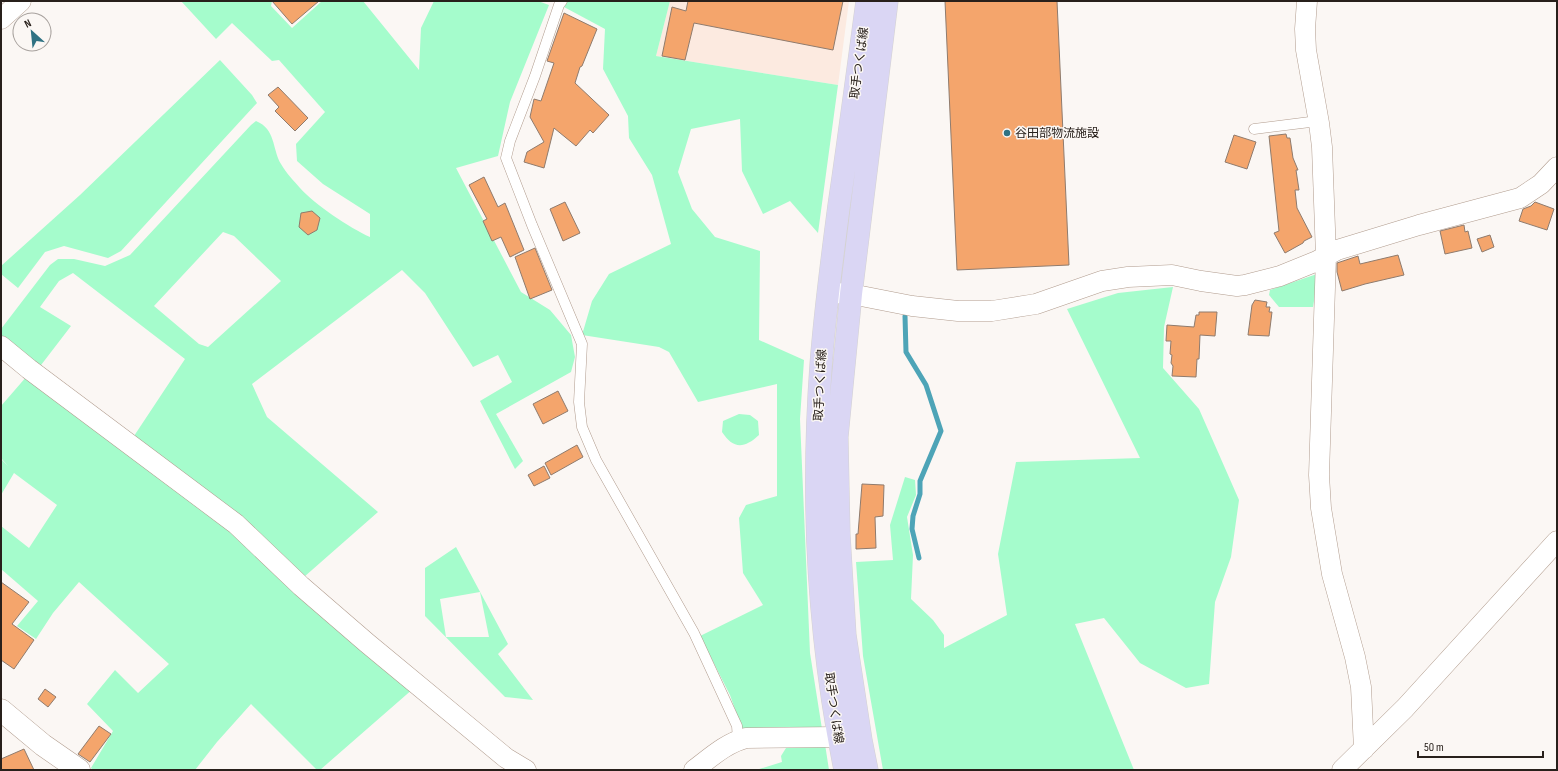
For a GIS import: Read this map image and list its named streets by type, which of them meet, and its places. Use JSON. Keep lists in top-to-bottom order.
{
  "streets": {
    "main road": ["取手つくば線"]
  },
  "places": ["谷田部物流施設"],
  "scale_bar": "50 m",
  "north": "top left"
}
